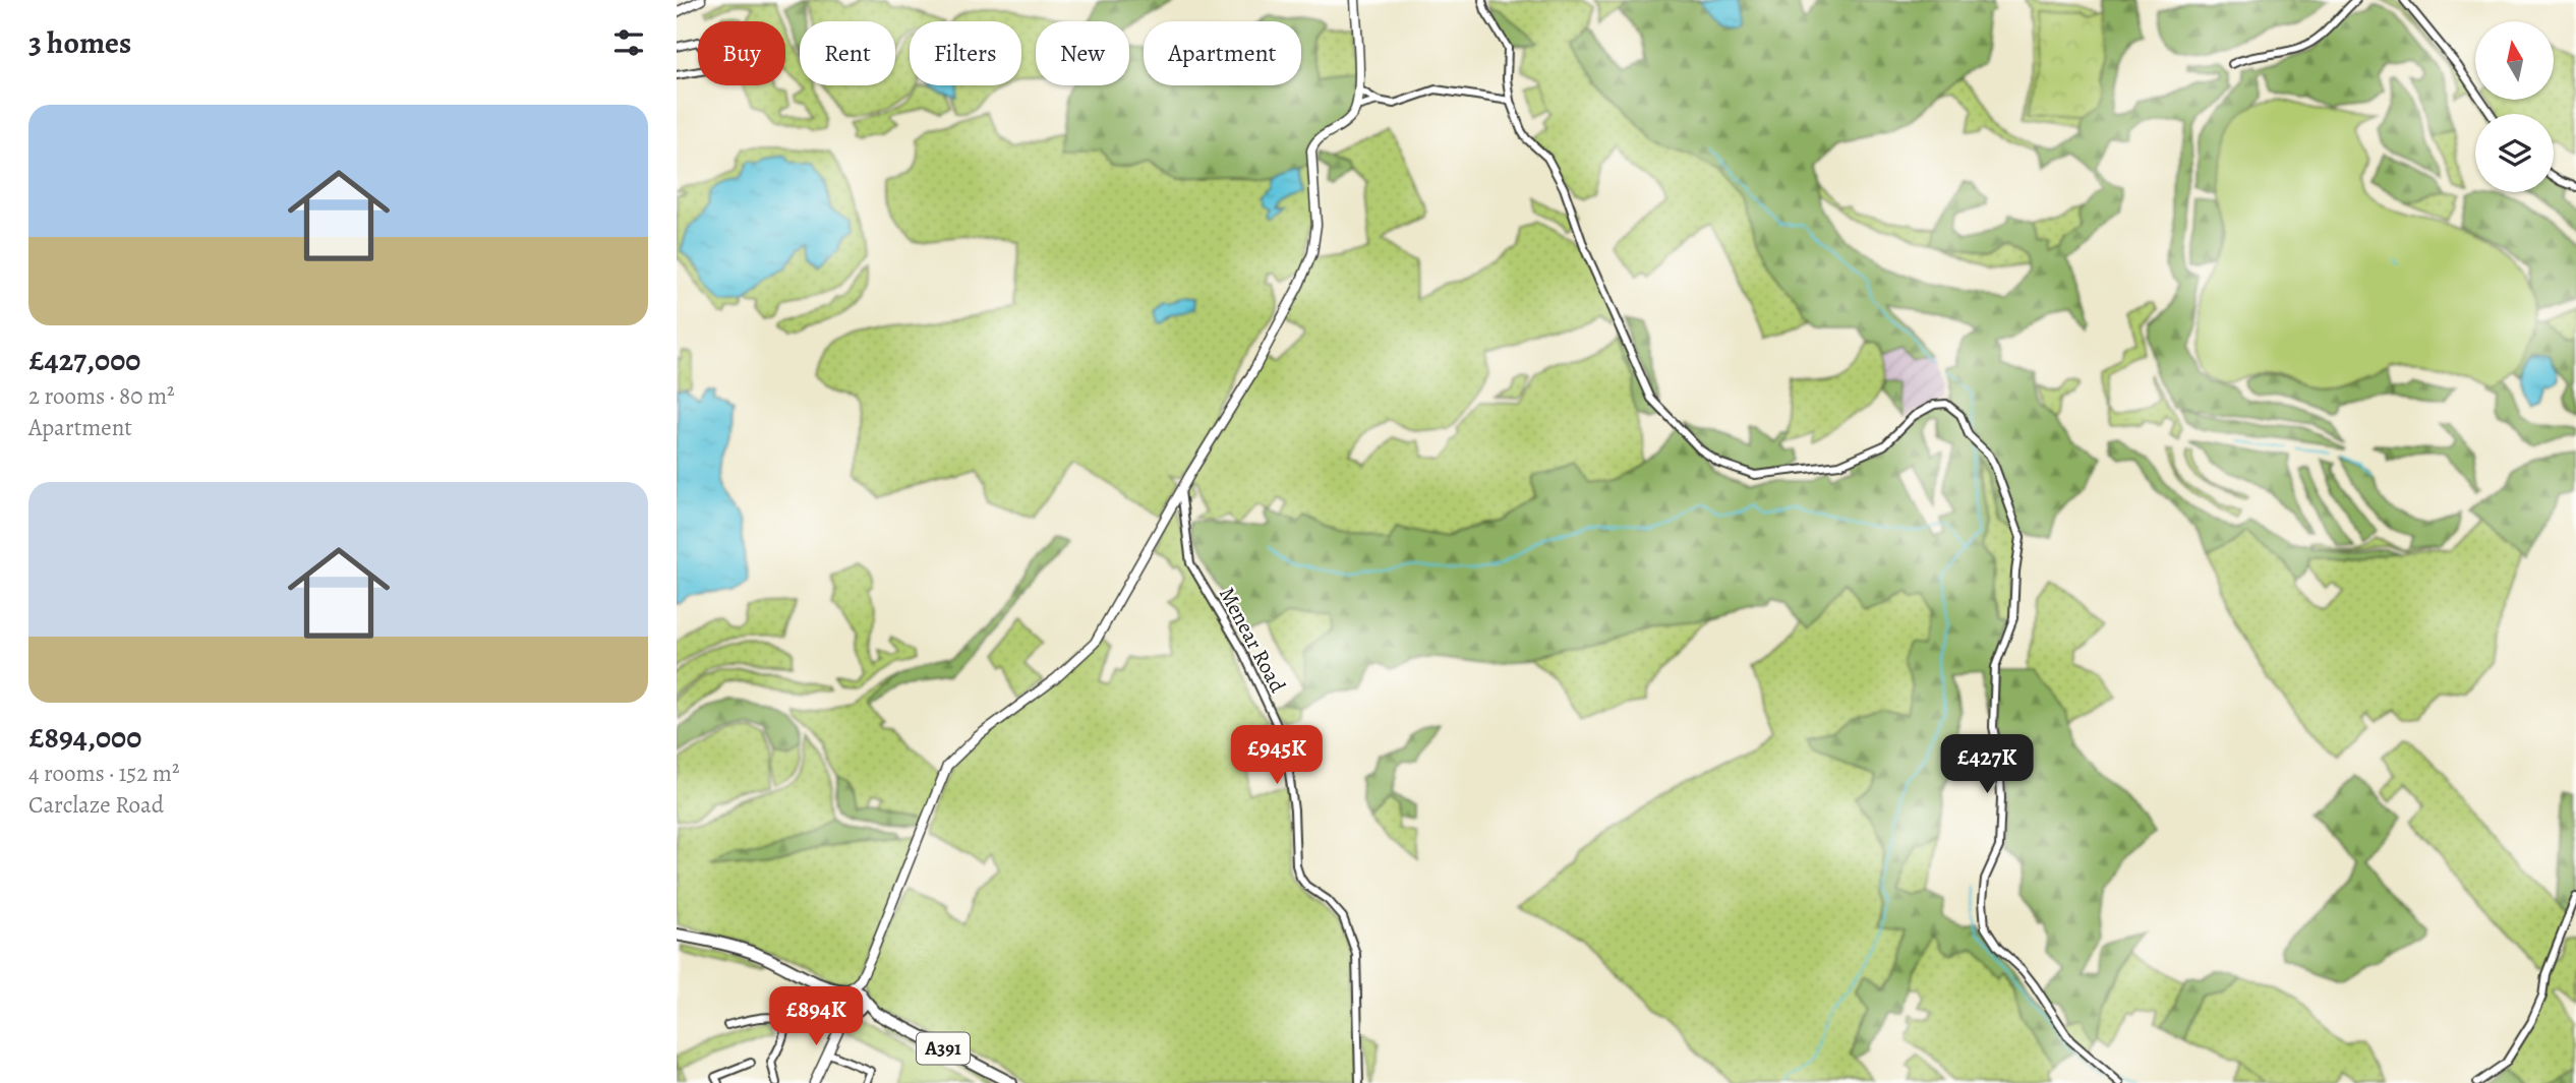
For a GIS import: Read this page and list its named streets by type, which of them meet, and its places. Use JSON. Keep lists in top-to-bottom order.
{
  "streets": {
    "highway": ["A391"],
    "street": ["Menear Road"]
  },
  "north": "top",
  "page": {
    "heading": "3 homes",
    "chip": [
      "Buy",
      "Rent",
      "Filters",
      "New",
      "Apartment"
    ],
    "list": [
      {
        "name": "£427,000",
        "note": "2 rooms · 80 m² · Apartment"
      },
      {
        "name": "£894,000",
        "note": "4 rooms · 152 m² · Carclaze Road"
      }
    ],
    "price": ["£945K", "£427K", "£894K"]
  }
}
